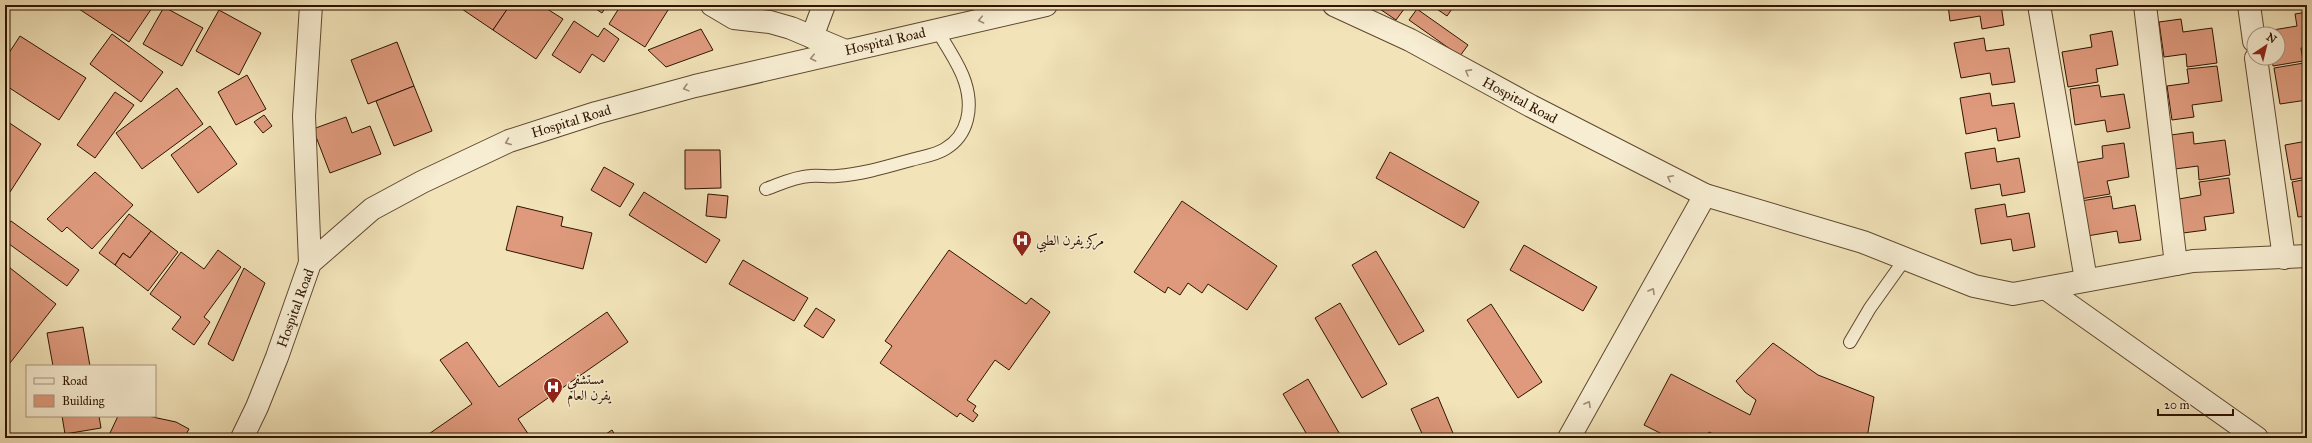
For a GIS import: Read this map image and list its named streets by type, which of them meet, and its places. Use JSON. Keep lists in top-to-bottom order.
{
  "streets": {
    "street": ["Hospital Road"]
  },
  "one_way": ["Hospital Road"],
  "places": {
    "hospital": ["مركز يفرن الطبي", "مستشفي يفرن العام"]
  },
  "legend": ["Road", "Building"],
  "scale_bar": "20 m",
  "north": "top right"
}
